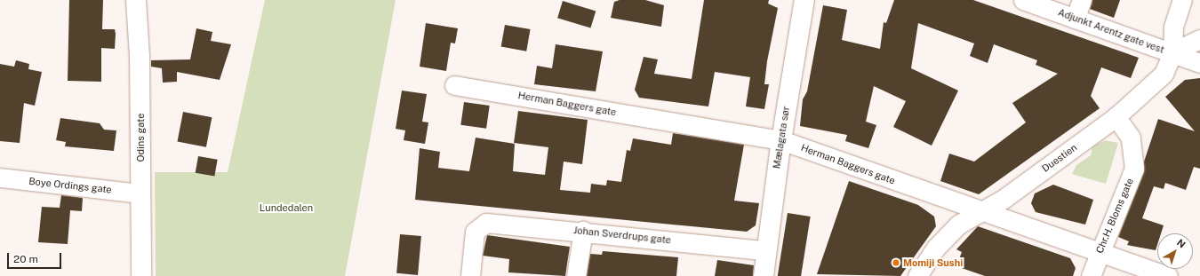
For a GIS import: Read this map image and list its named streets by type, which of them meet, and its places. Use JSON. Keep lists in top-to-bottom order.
{
  "streets": {
    "street": [
      "Adjunkt Arentz gate vest",
      "Herman Baggers gate",
      "Odins gate",
      "Mælagata sør",
      "Duestien",
      "Boye Ordings gate",
      "Chr.H. Bloms gate",
      "Johan Sverdrups gate"
    ]
  },
  "crossings": [
    ["Adjunkt Arentz gate vest", "Duestien"],
    ["Herman Baggers gate", "Mælagata sør"],
    ["Herman Baggers gate", "Duestien"],
    ["Herman Baggers gate", "Chr.H. Bloms gate"],
    ["Odins gate", "Boye Ordings gate"],
    ["Mælagata sør", "Johan Sverdrups gate"],
    ["Duestien", "Chr.H. Bloms gate"]
  ],
  "parks": ["Lundedalen"],
  "places": ["Momiji Sushi"],
  "scale_bar": "20 m",
  "north": "top right"
}
